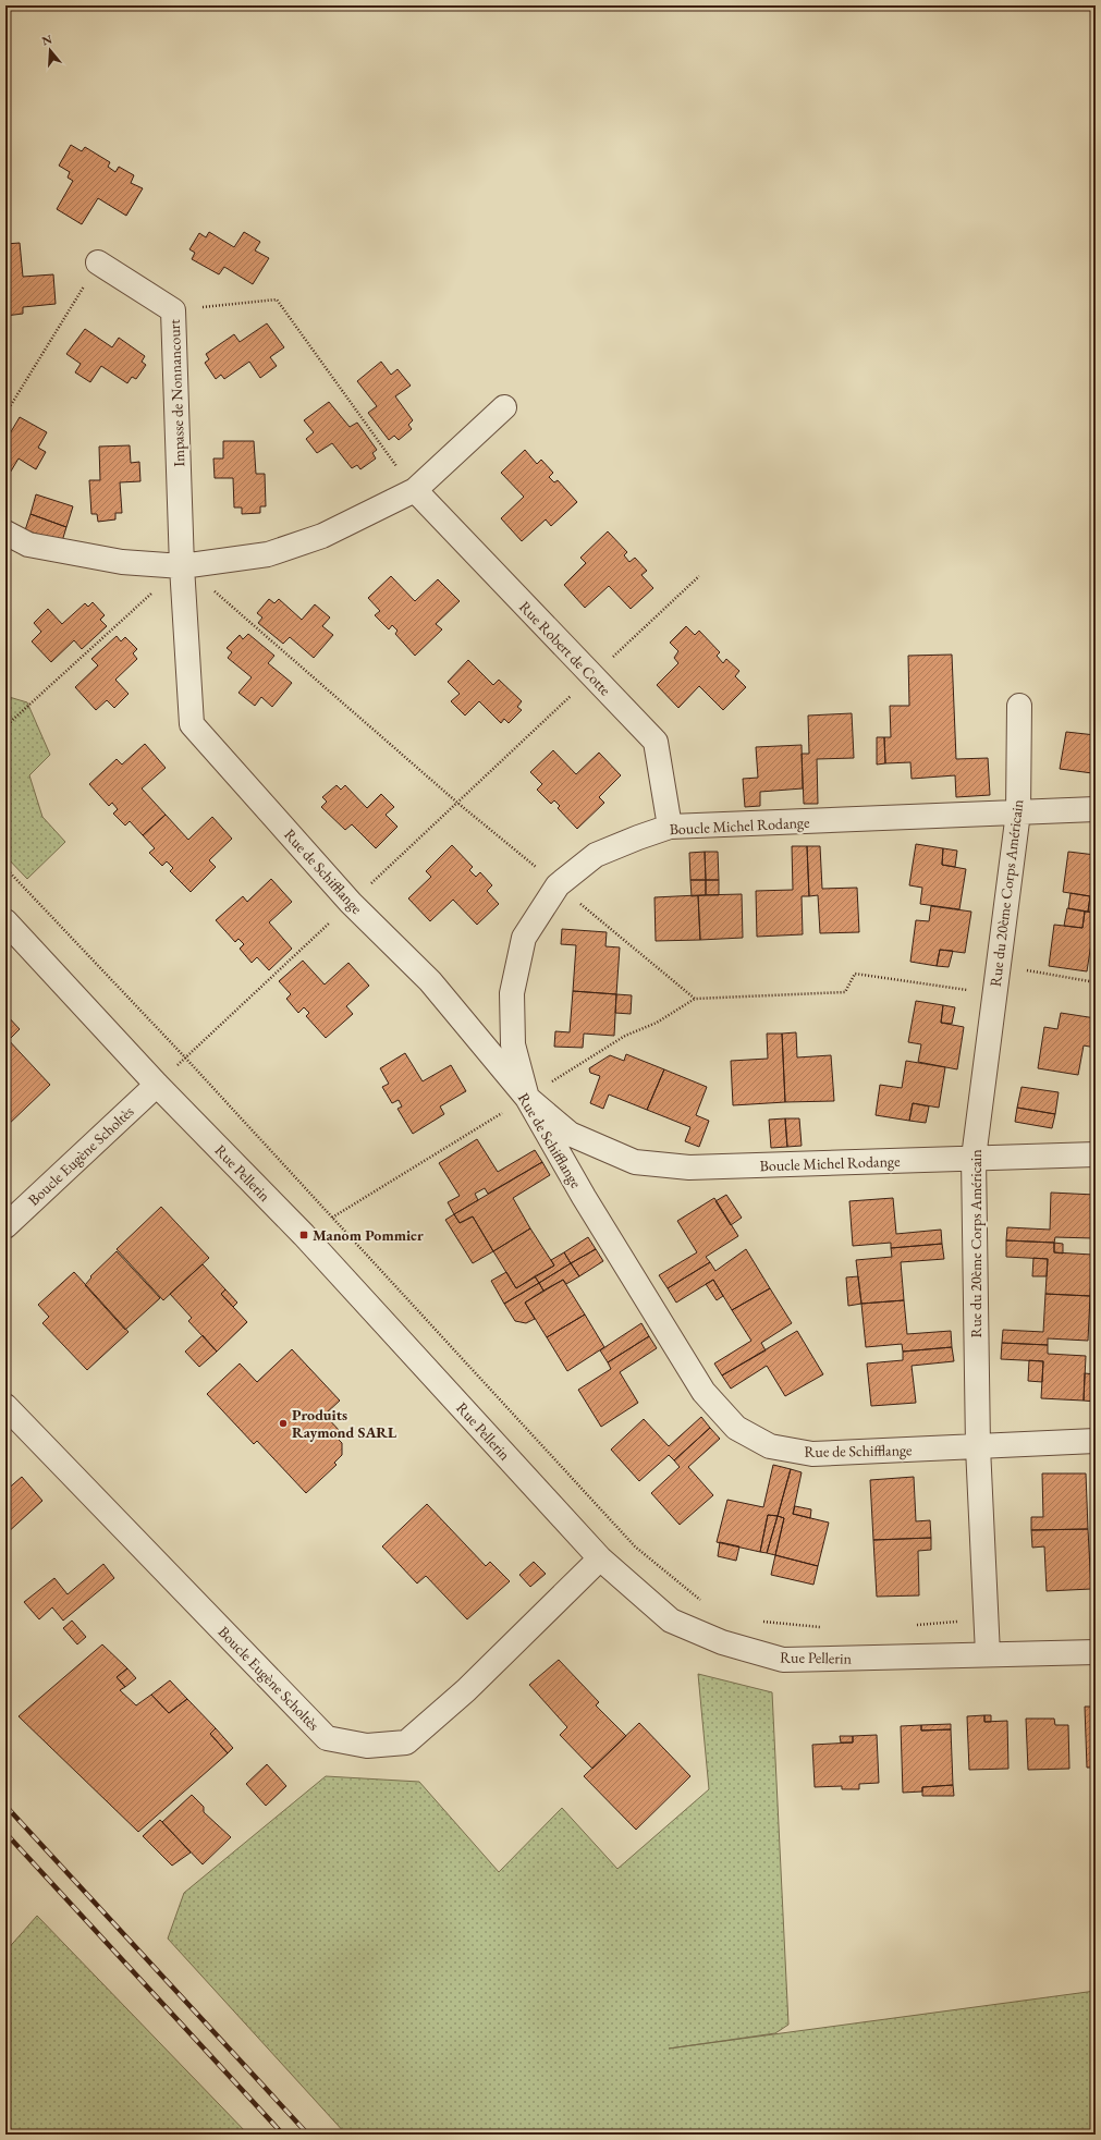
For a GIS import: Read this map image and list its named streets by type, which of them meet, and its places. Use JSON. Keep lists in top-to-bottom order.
{
  "streets": {
    "street": [
      "Impasse de Nonnancourt",
      "Rue Robert de Cotte",
      "Boucle Michel Rodange",
      "Rue de Schifflange",
      "Rue du 20ème Corps Américain",
      "Boucle Eugène Scholtès",
      "Rue Pellerin"
    ]
  },
  "crossings": [
    ["Impasse de Nonnancourt", "Rue de Schifflange"],
    ["Rue Robert de Cotte", "Boucle Michel Rodange"],
    ["Boucle Michel Rodange", "Rue de Schifflange"],
    ["Boucle Michel Rodange", "Rue du 20ème Corps Américain"],
    ["Rue de Schifflange", "Rue du 20ème Corps Américain"],
    ["Rue du 20ème Corps Américain", "Rue Pellerin"],
    ["Boucle Eugène Scholtès", "Rue Pellerin"]
  ],
  "places": {
    "transit": ["Manom Pommier"],
    "other": ["Produits Raymond SARL"]
  },
  "north": "top"
}
